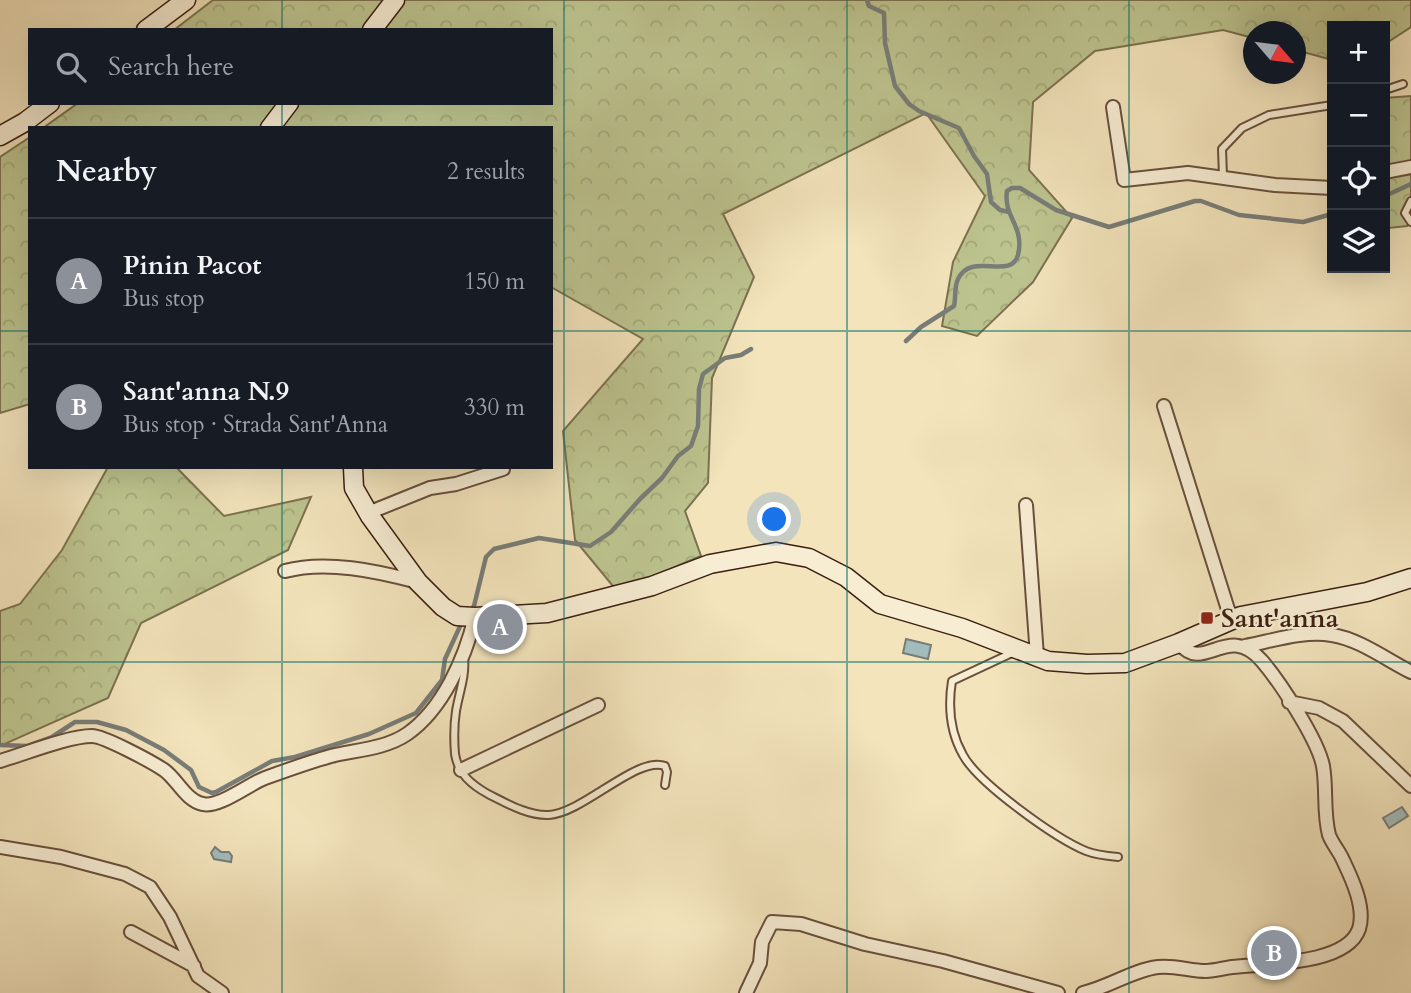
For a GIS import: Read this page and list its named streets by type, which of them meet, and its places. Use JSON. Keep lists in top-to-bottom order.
{
  "places": {
    "transit": ["Sant'anna"]
  },
  "north": "bottom right",
  "page": {
    "map_buttons": ["+", "−"],
    "search": "Search here",
    "heading": ["Nearby", "2 results"],
    "list": [
      {
        "mark": "A",
        "name": "Pinin Pacot",
        "note": "Bus stop",
        "value": "150 m"
      },
      {
        "mark": "B",
        "name": "Sant'anna N.9",
        "note": "Bus stop · Strada Sant'Anna",
        "value": "330 m"
      }
    ],
    "pins": ["A", "B"]
  }
}
